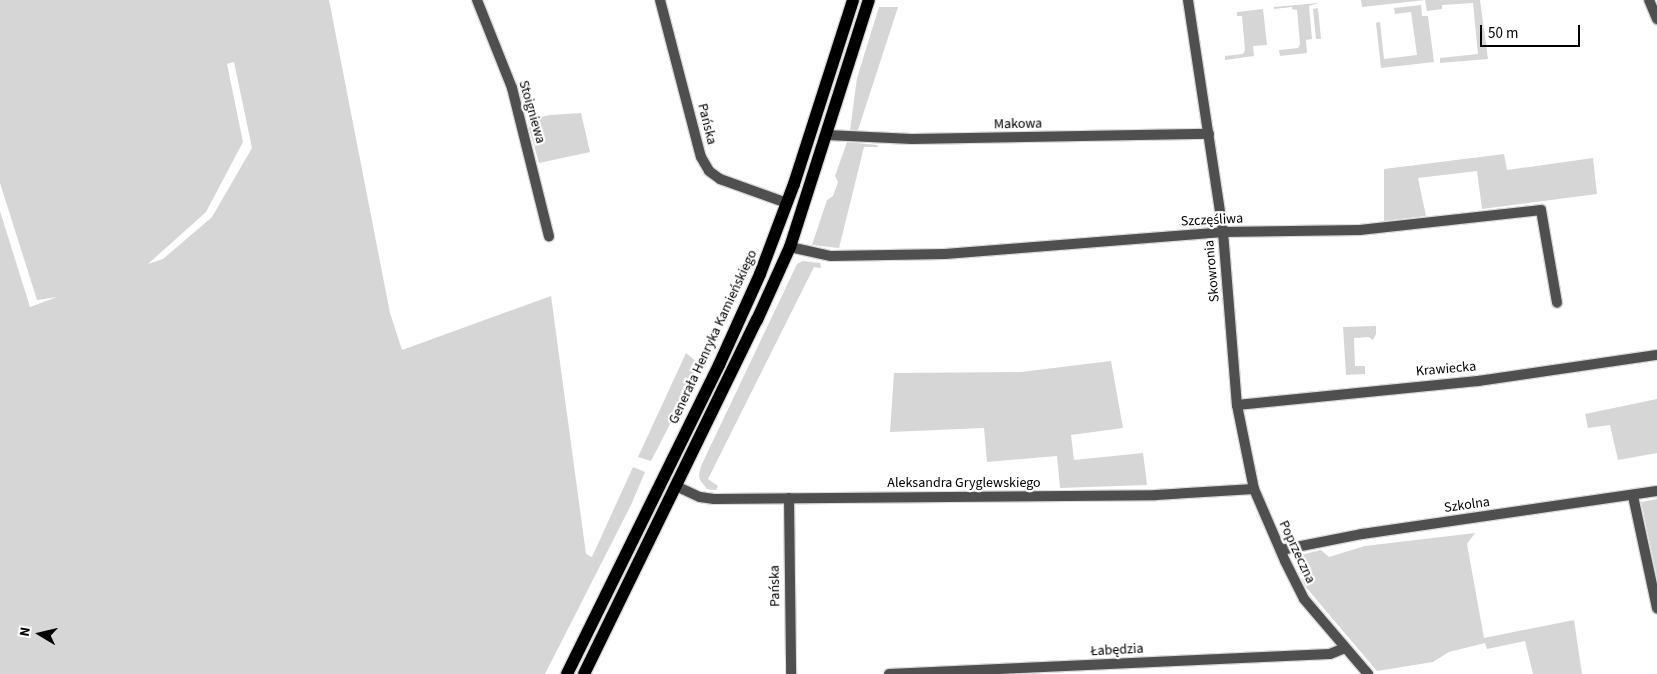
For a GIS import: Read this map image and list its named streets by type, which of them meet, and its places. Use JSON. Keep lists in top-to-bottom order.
{
  "streets": {
    "main road": ["Generała Henryka Kamieńskiego"],
    "street": [
      "Stoigniewa",
      "Pańska",
      "Makowa",
      "Szczęśliwa",
      "Skowronia",
      "Krawiecka",
      "Aleksandra Gryglewskiego",
      "Szkolna",
      "Poprzeczna",
      "Łabędzia"
    ]
  },
  "crossings": [
    ["Pańska", "Generała Henryka Kamieńskiego"],
    ["Pańska", "Aleksandra Gryglewskiego"],
    ["Makowa", "Skowronia"],
    ["Szczęśliwa", "Skowronia"],
    ["Skowronia", "Krawiecka"],
    ["Skowronia", "Poprzeczna"],
    ["Aleksandra Gryglewskiego", "Poprzeczna"],
    ["Szkolna", "Poprzeczna"],
    ["Poprzeczna", "Łabędzia"]
  ],
  "scale_bar": "50 m",
  "north": "left"
}
